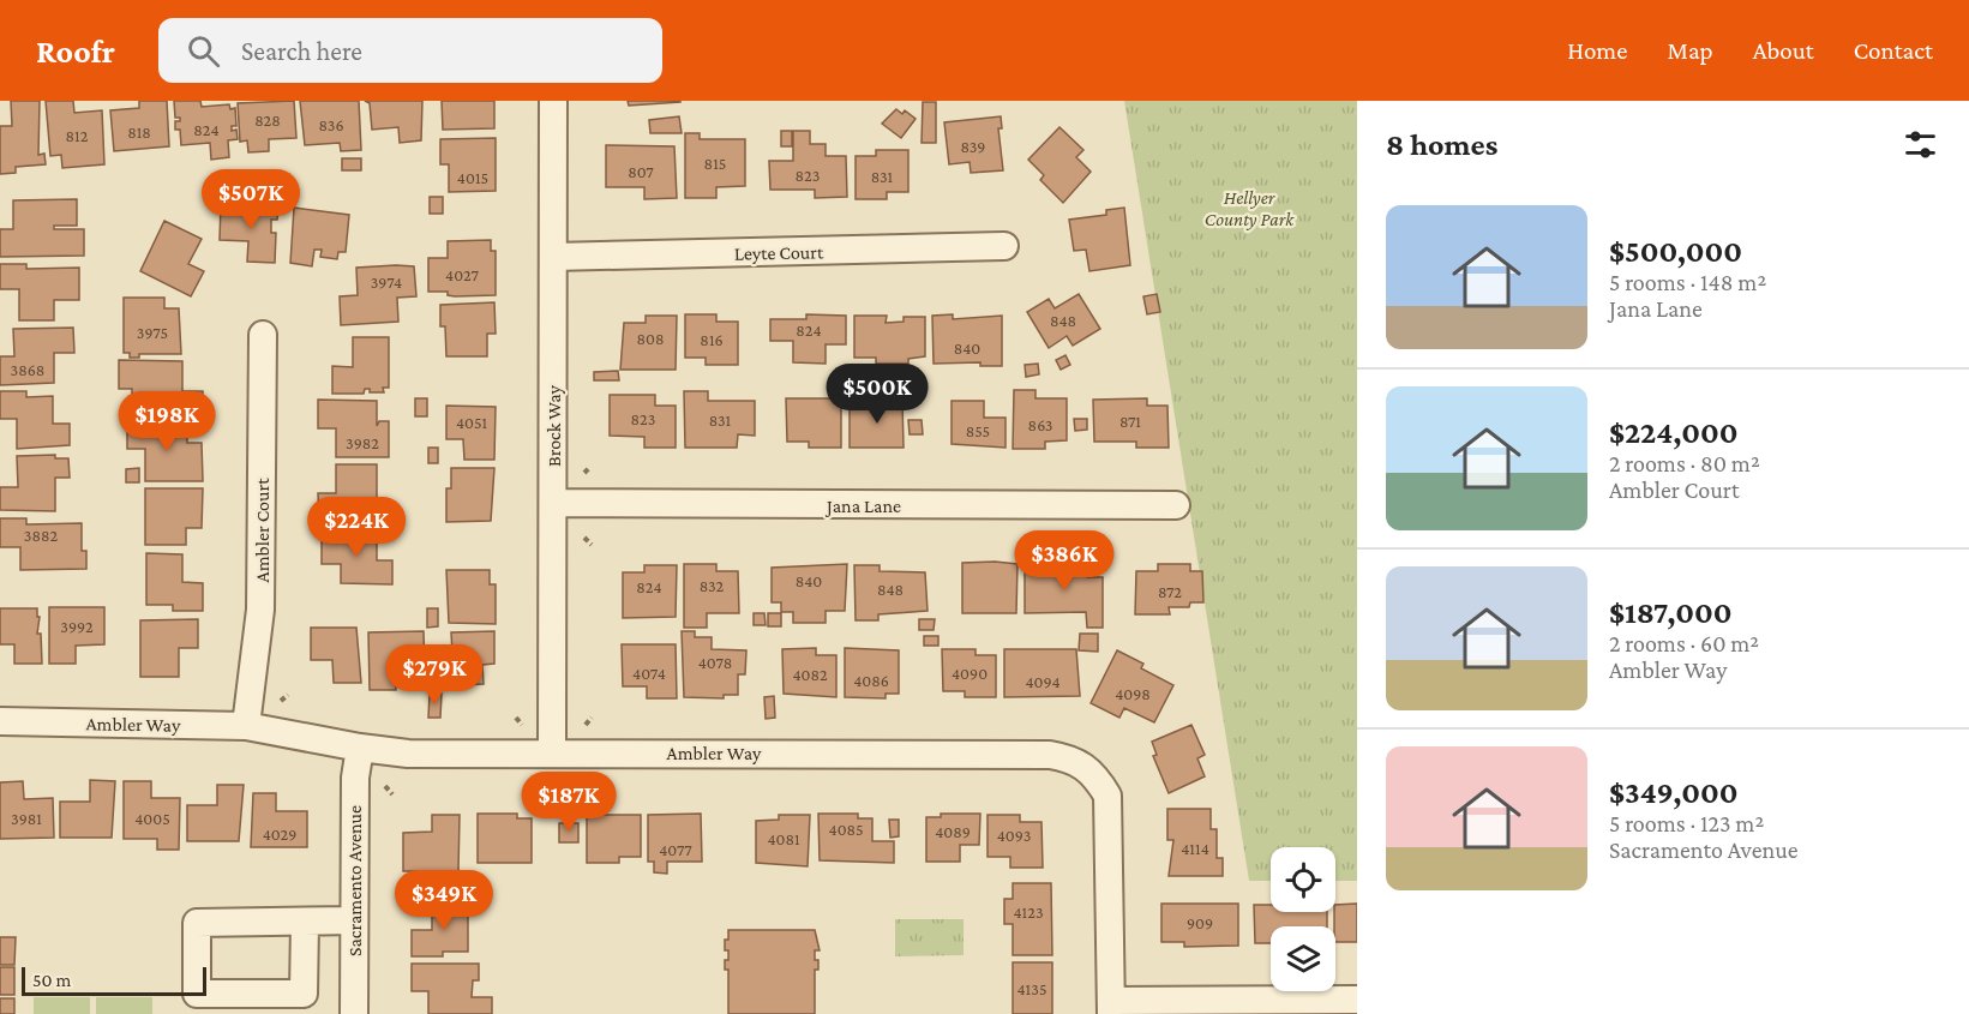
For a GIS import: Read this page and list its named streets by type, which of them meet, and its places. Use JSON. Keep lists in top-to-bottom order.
{
  "streets": {
    "street": [
      "Leyte Court",
      "Brock Way",
      "Jana Lane",
      "Ambler Court",
      "Ambler Way",
      "Sacramento Avenue"
    ]
  },
  "crossings": [
    ["Leyte Court", "Brock Way"],
    ["Brock Way", "Jana Lane"],
    ["Brock Way", "Ambler Way"],
    ["Ambler Court", "Ambler Way"],
    ["Ambler Way", "Sacramento Avenue"]
  ],
  "parks": ["Hellyer County Park"],
  "house_numbers": [
    "828",
    "836",
    "824",
    "818",
    "812",
    "839",
    "815",
    "807",
    "823",
    "831",
    "4015",
    "4027",
    "3974",
    "848",
    "824",
    "3975",
    "808",
    "816",
    "840",
    "3868",
    "823",
    "831",
    "871",
    "4051",
    "863",
    "855",
    "3982",
    "3882",
    "840",
    "832",
    "824",
    "848",
    "872",
    "3992",
    "4078",
    "4074",
    "4090",
    "4082",
    "4086",
    "4094",
    "4098",
    "3981",
    "4005",
    "4085",
    "4089",
    "4029",
    "4093",
    "4081",
    "4114",
    "4077",
    "4123",
    "909",
    "4135"
  ],
  "scale_bar": "50 m",
  "page": {
    "header": "Roofr",
    "search": "Search here",
    "nav": [
      "Home",
      "Map",
      "About",
      "Contact"
    ],
    "heading": "8 homes",
    "price": [
      "$507K",
      "$500K",
      "$198K",
      "$224K",
      "$386K",
      "$279K",
      "$187K",
      "$349K"
    ],
    "list": [
      {
        "name": "$500,000",
        "note": "5 rooms · 148 m² · Jana Lane"
      },
      {
        "name": "$224,000",
        "note": "2 rooms · 80 m² · Ambler Court"
      },
      {
        "name": "$187,000",
        "note": "2 rooms · 60 m² · Ambler Way"
      },
      {
        "name": "$349,000",
        "note": "5 rooms · 123 m² · Sacramento Avenue"
      }
    ],
    "scale": "50 m"
  }
}
